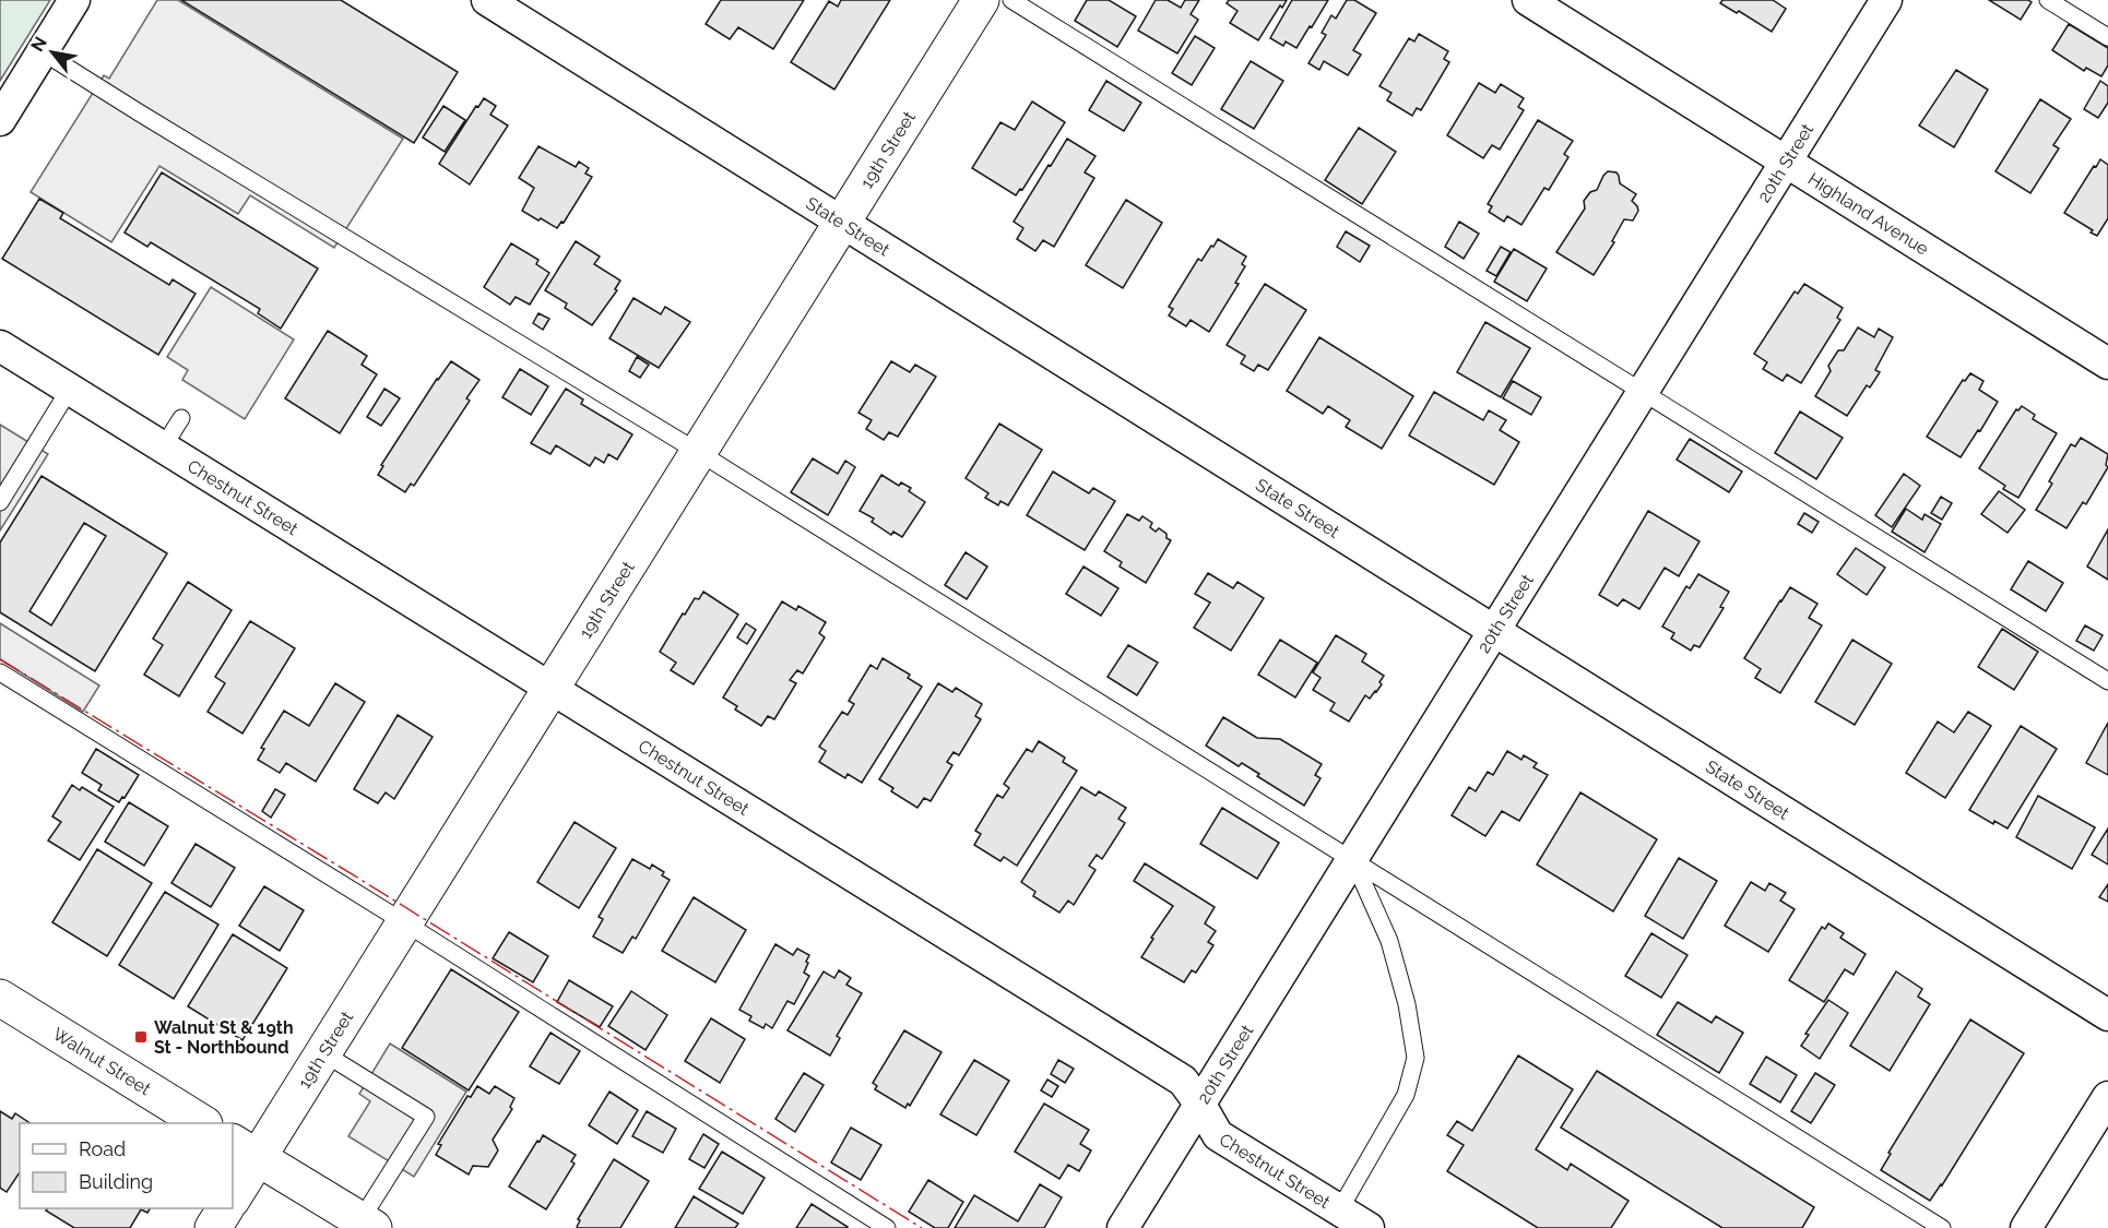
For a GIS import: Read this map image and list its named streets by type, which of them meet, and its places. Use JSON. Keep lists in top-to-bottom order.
{
  "streets": {
    "street": [
      "19th Street",
      "20th Street",
      "Highland Avenue",
      "State Street",
      "Chestnut Street",
      "Walnut Street"
    ]
  },
  "crossings": [
    ["19th Street", "State Street"],
    ["19th Street", "Chestnut Street"],
    ["20th Street", "Highland Avenue"],
    ["20th Street", "State Street"],
    ["20th Street", "Chestnut Street"]
  ],
  "places": {
    "transit": ["Walnut St & 19th St - Northbound"]
  },
  "legend": ["Road", "Building"],
  "north": "top left"
}
